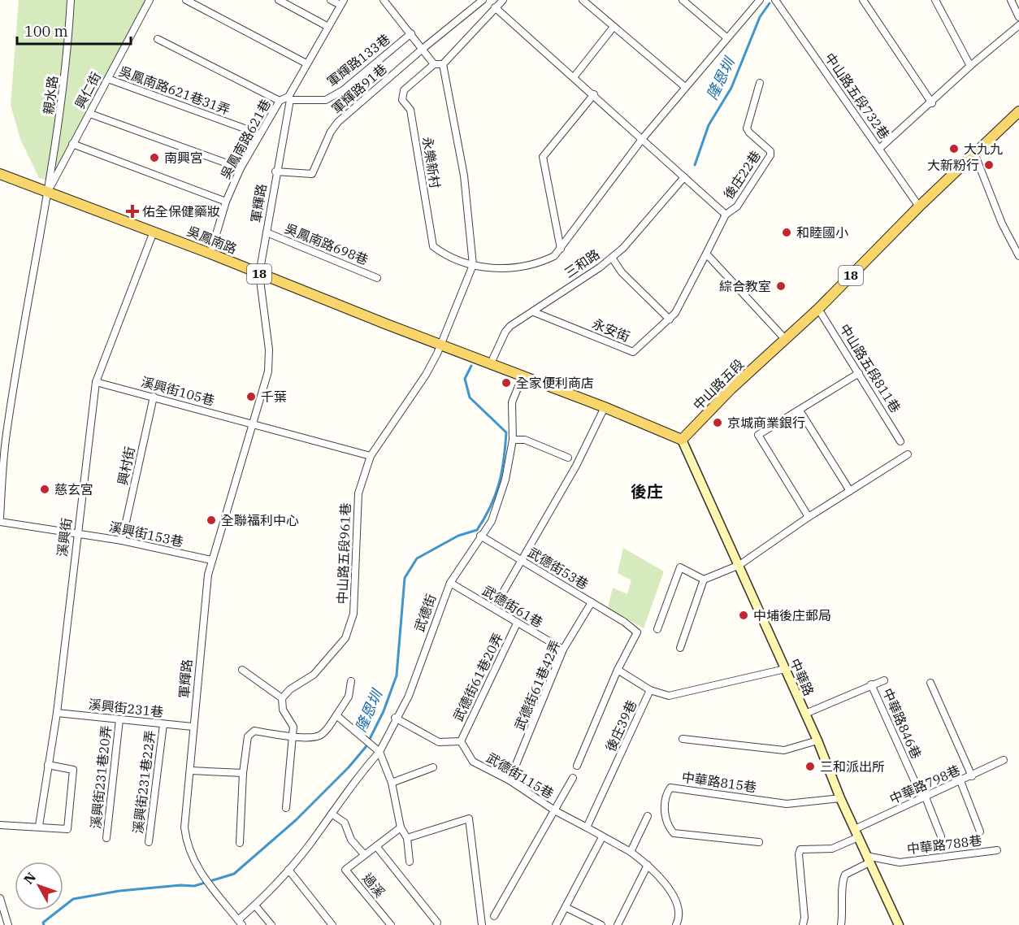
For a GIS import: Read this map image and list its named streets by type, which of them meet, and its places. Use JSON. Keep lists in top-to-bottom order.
{
  "streets": {
    "main road": [
      "吳鳳南路",
      "18",
      "中山路五段",
      "中華路"
    ],
    "street": [
      "軍輝路133巷",
      "軍輝路91巷",
      "興仁街",
      "吳鳳南路621巷31弄",
      "親水路",
      "中山路五段732巷",
      "吳鳳南路621巷",
      "永樂新村",
      "後庄22巷",
      "軍輝路",
      "吳鳳南路698巷",
      "三和路",
      "永安街",
      "中山路五段811巷",
      "溪興街105巷",
      "興村街",
      "溪興街153巷",
      "溪興街",
      "中山路五段961巷",
      "武德街53巷",
      "武德街61巷",
      "武德街",
      "武德街61巷20弄",
      "武德街61巷42弄",
      "溪興街231巷",
      "中華路846巷",
      "後庄39巷",
      "武德街115巷",
      "溪興街231巷20弄",
      "溪興街231巷22弄",
      "中華路815巷",
      "中華路798巷",
      "中華路788巷",
      "過溪"
    ]
  },
  "crossings": [
    ["軍輝路133巷", "吳鳳南路621巷"],
    ["軍輝路133巷", "軍輝路"],
    ["軍輝路91巷", "軍輝路"],
    ["興仁街", "吳鳳南路621巷31弄"],
    ["興仁街", "親水路"],
    ["興仁街", "吳鳳南路"],
    ["興仁街", "18"],
    ["吳鳳南路621巷31弄", "吳鳳南路621巷"],
    ["親水路", "吳鳳南路"],
    ["親水路", "18"],
    ["中山路五段732巷", "中山路五段"],
    ["吳鳳南路621巷", "軍輝路"],
    ["吳鳳南路621巷", "吳鳳南路"],
    ["永樂新村", "吳鳳南路"],
    ["永樂新村", "18"],
    ["永樂新村", "中山路五段961巷"],
    ["後庄22巷", "永安街"],
    ["軍輝路", "吳鳳南路"],
    ["軍輝路", "吳鳳南路698巷"],
    ["軍輝路", "溪興街105巷"],
    ["軍輝路", "溪興街153巷"],
    ["軍輝路", "武德街"],
    ["軍輝路", "溪興街231巷"],
    ["吳鳳南路", "18"],
    ["吳鳳南路", "溪興街"],
    ["吳鳳南路", "中山路五段961巷"],
    ["三和路", "18"],
    ["三和路", "永安街"],
    ["18", "中山路五段"],
    ["18", "中山路五段961巷"],
    ["18", "武德街"],
    ["18", "中華路"],
    ["中山路五段811巷", "中山路五段"],
    ["中山路五段", "中華路"],
    ["溪興街105巷", "興村街"],
    ["溪興街105巷", "溪興街"],
    ["興村街", "溪興街153巷"],
    ["溪興街153巷", "溪興街"],
    ["溪興街", "溪興街231巷"],
    ["武德街53巷", "武德街"],
    ["武德街53巷", "武德街61巷42弄"],
    ["武德街53巷", "後庄39巷"],
    ["武德街61巷", "武德街"],
    ["武德街61巷", "武德街61巷20弄"],
    ["武德街61巷", "武德街61巷42弄"],
    ["武德街61巷20弄", "武德街115巷"],
    ["中華路", "中華路846巷"],
    ["中華路", "後庄39巷"],
    ["中華路", "中華路815巷"],
    ["中華路", "中華路798巷"],
    ["中華路", "中華路788巷"],
    ["武德街61巷42弄", "武德街115巷"],
    ["溪興街231巷", "溪興街231巷20弄"],
    ["溪興街231巷", "溪興街231巷22弄"],
    ["中華路846巷", "中華路798巷"],
    ["後庄39巷", "武德街115巷"]
  ],
  "districts": ["後庄"],
  "water": ["隆恩圳"],
  "places": {
    "other": [
      "大九九",
      "南興宮",
      "大新粉行",
      "和睦國小",
      "綜合教室",
      "全家便利商店",
      "千葉",
      "京城商業銀行",
      "慈玄宮",
      "全聯福利中心",
      "中埔後庄郵局",
      "三和派出所"
    ],
    "health": ["佑全保健藥妝"]
  },
  "scale_bar": "100 m",
  "north": "top left"
}
